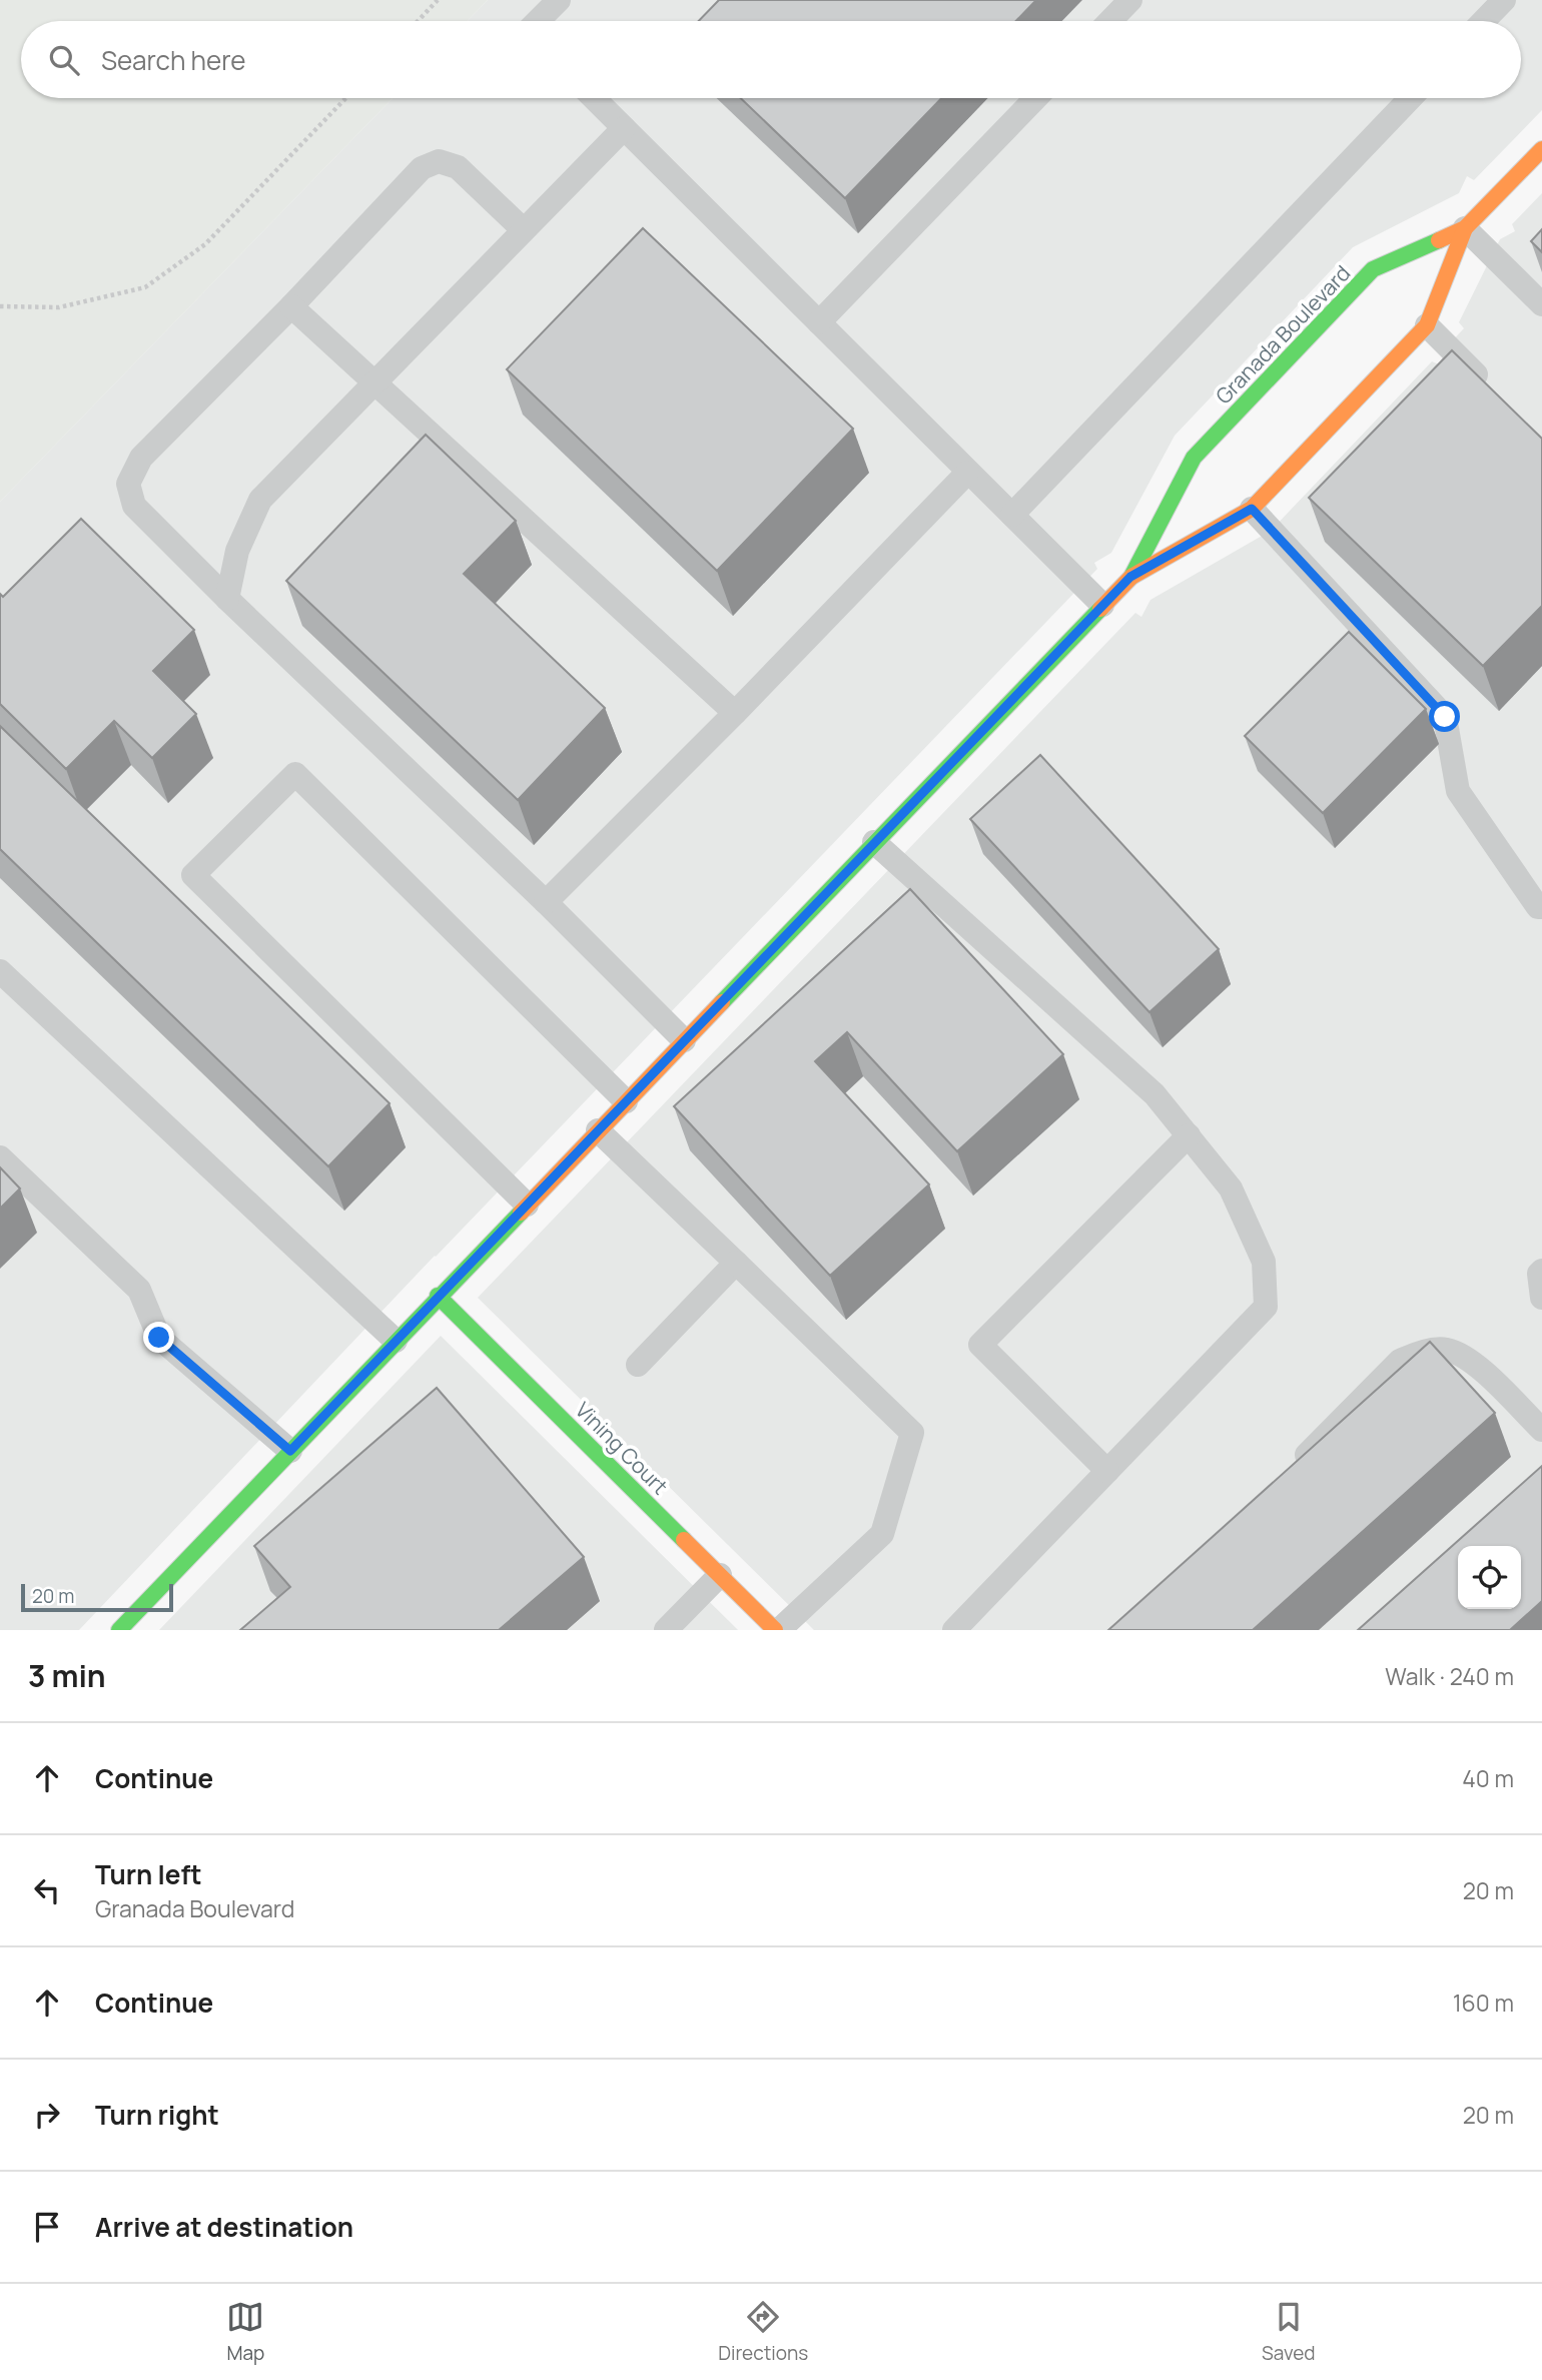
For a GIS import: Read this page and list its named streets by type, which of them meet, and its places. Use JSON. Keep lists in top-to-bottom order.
{
  "streets": {
    "main road": ["Granada Boulevard", "Vining Court"]
  },
  "scale_bar": "20 m",
  "page": {
    "search": "Search here",
    "scale": "20 m",
    "heading": ["3 min", "Walk · 240 m"],
    "list": [
      ["Continue", "40 m"],
      ["Turn left", "Granada Boulevard", "20 m"],
      ["Continue", "160 m"],
      ["Turn right", "20 m"],
      "Arrive at destination"
    ],
    "nav": ["Map", "Directions", "Saved"]
  }
}
